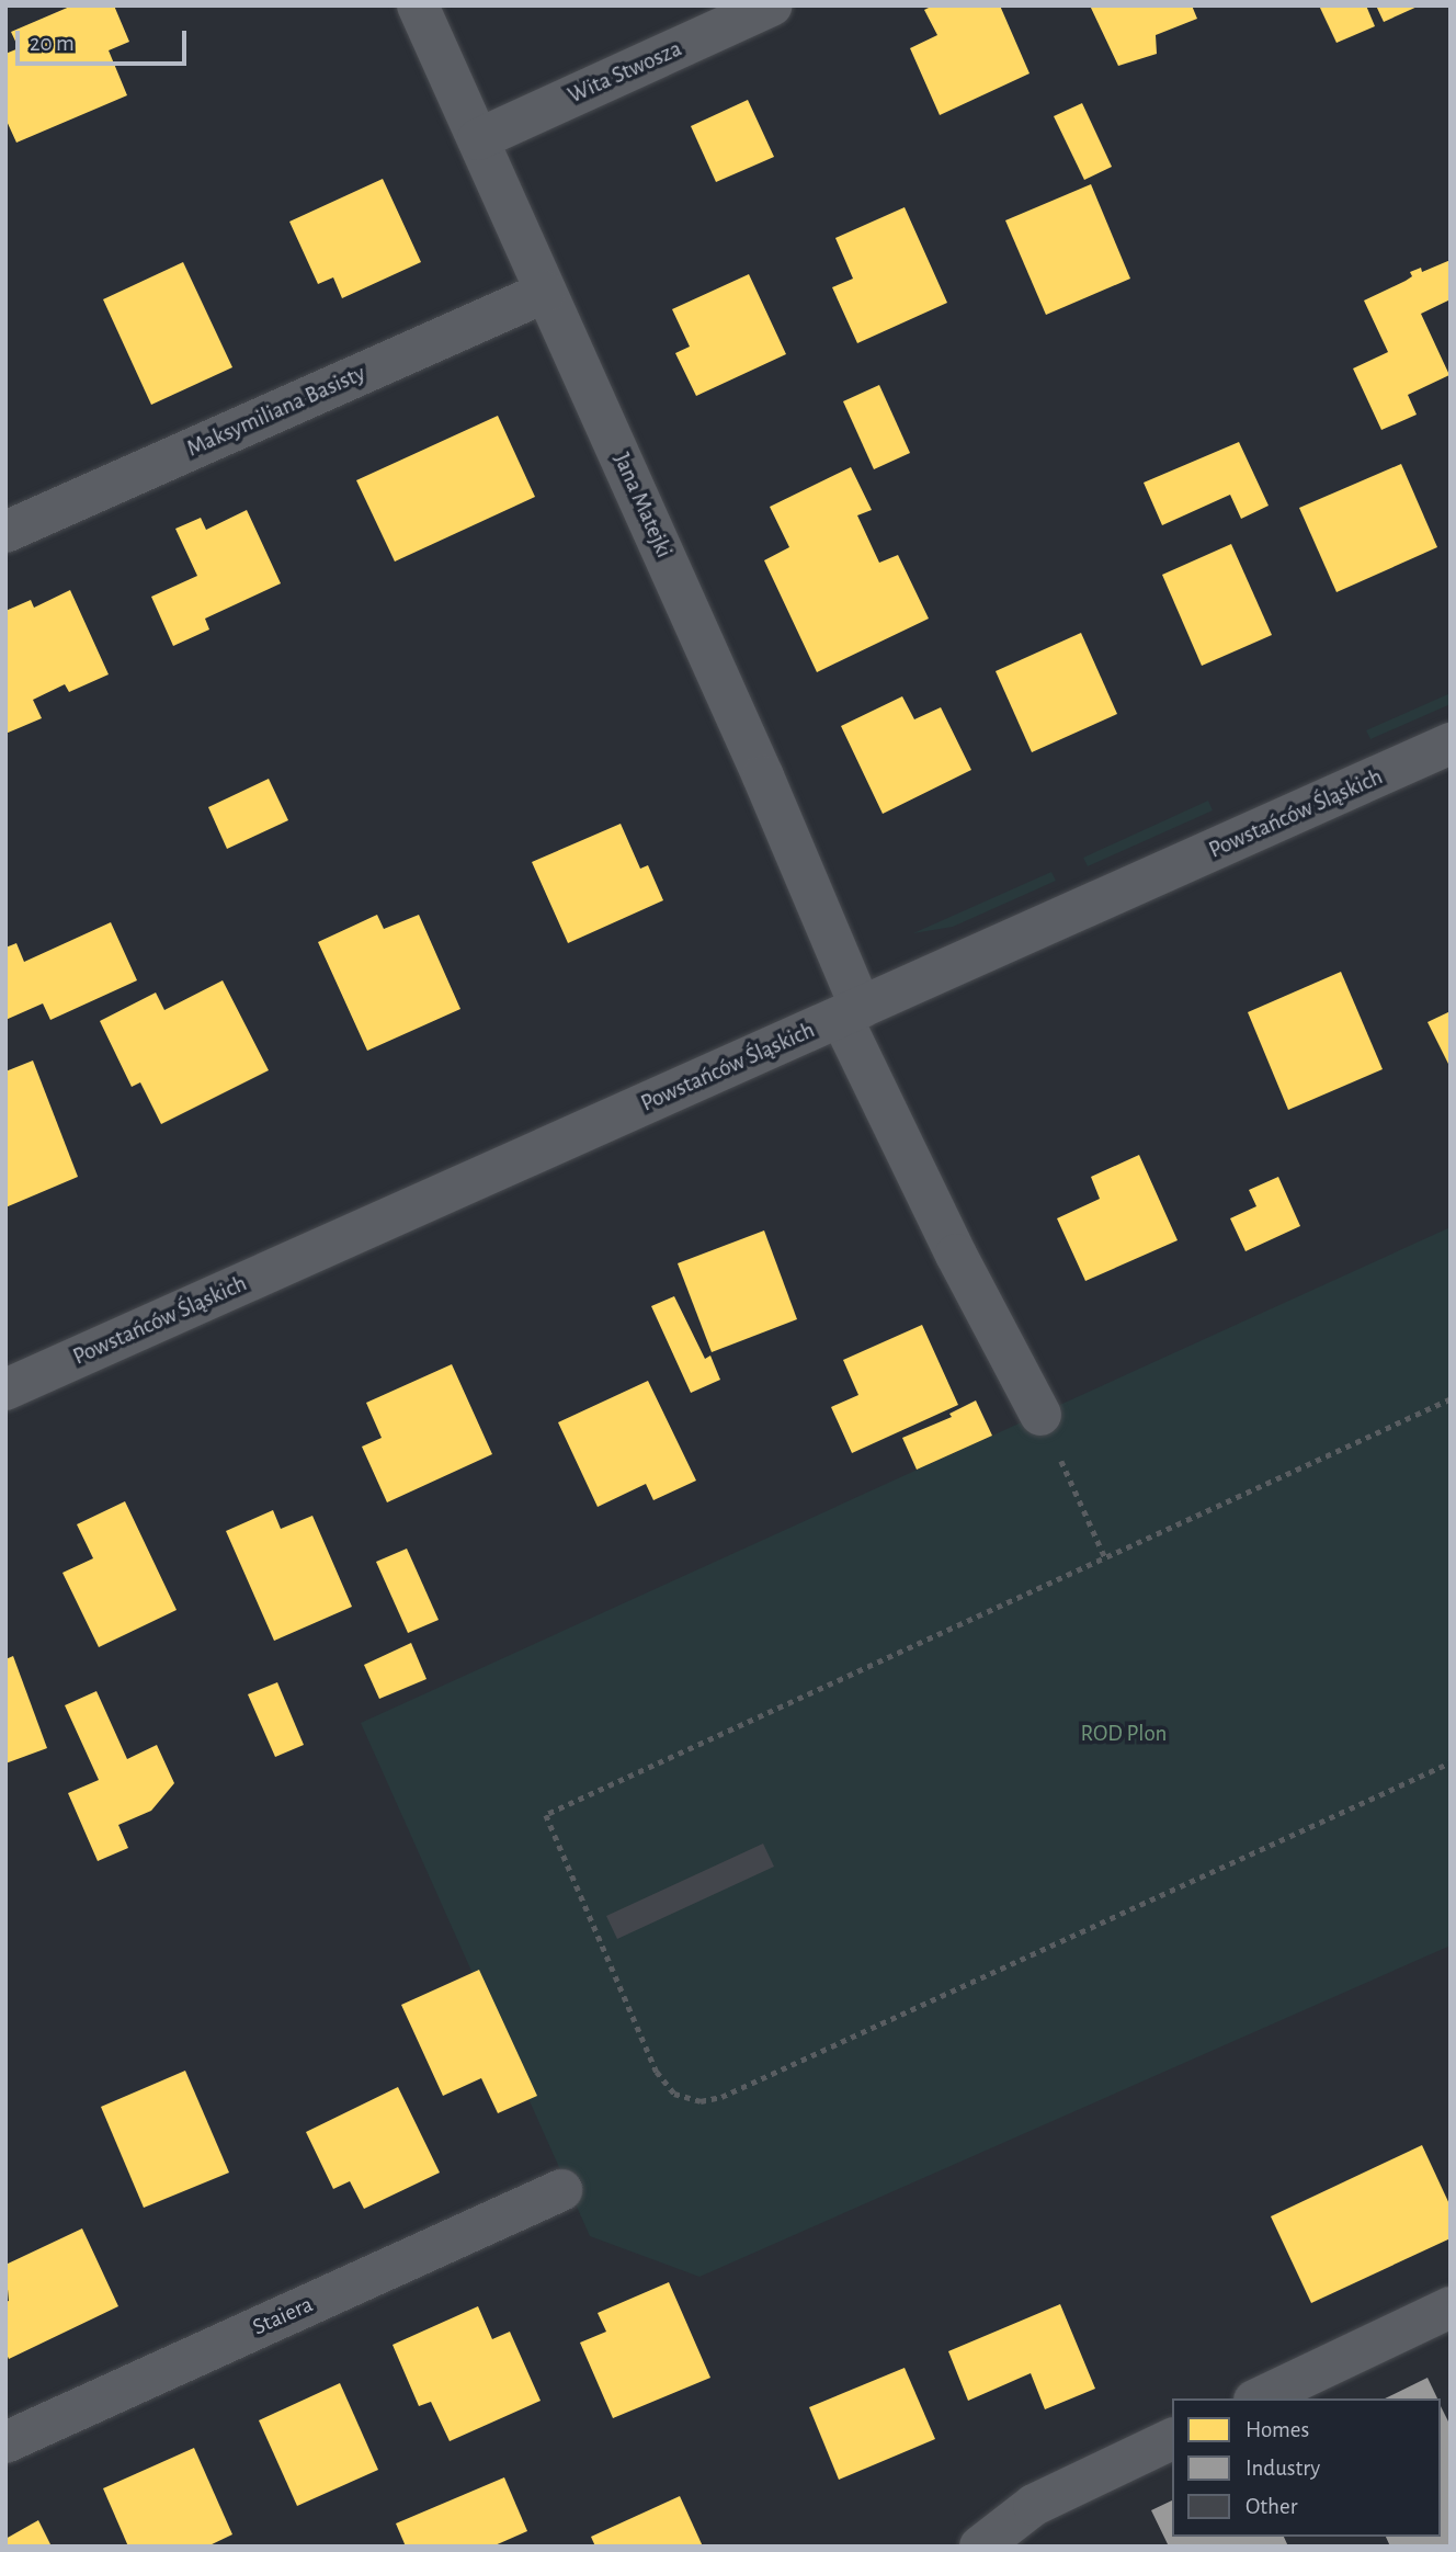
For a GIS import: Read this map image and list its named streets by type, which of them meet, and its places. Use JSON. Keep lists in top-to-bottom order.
{
  "streets": {
    "street": [
      "Wita Stwosza",
      "Maksymiliana Basisty",
      "Jana Matejki",
      "Powstańców Śląskich",
      "Staiera"
    ]
  },
  "crossings": [
    ["Wita Stwosza", "Jana Matejki"],
    ["Maksymiliana Basisty", "Jana Matejki"],
    ["Jana Matejki", "Powstańców Śląskich"]
  ],
  "parks": ["ROD Plon"],
  "legend": ["Homes", "Industry", "Other"],
  "scale_bar": "20 m"
}
